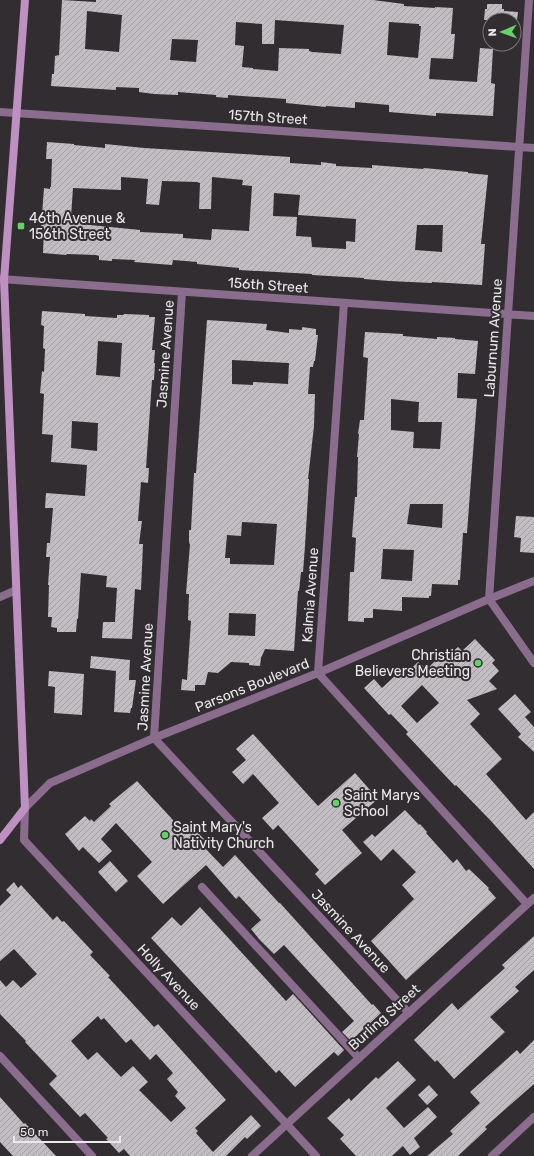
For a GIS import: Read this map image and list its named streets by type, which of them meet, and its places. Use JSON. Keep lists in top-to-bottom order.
{
  "streets": {
    "street": [
      "157th Street",
      "156th Street",
      "Laburnum Avenue",
      "Jasmine Avenue",
      "Kalmia Avenue",
      "Parsons Boulevard",
      "Holly Avenue",
      "Burling Street"
    ]
  },
  "crossings": [
    ["157th Street", "Laburnum Avenue"],
    ["156th Street", "Laburnum Avenue"],
    ["156th Street", "Jasmine Avenue"],
    ["156th Street", "Kalmia Avenue"],
    ["Laburnum Avenue", "Parsons Boulevard"],
    ["Jasmine Avenue", "Parsons Boulevard"],
    ["Jasmine Avenue", "Burling Street"],
    ["Kalmia Avenue", "Parsons Boulevard"],
    ["Parsons Boulevard", "Holly Avenue"],
    ["Holly Avenue", "Burling Street"]
  ],
  "places": {
    "transit": ["46th Avenue & 156th Street"],
    "other": ["Christian Believers Meeting", "Saint Marys School", "Saint Mary's Nativity Church"]
  },
  "scale_bar": "50 m",
  "north": "left"
}
